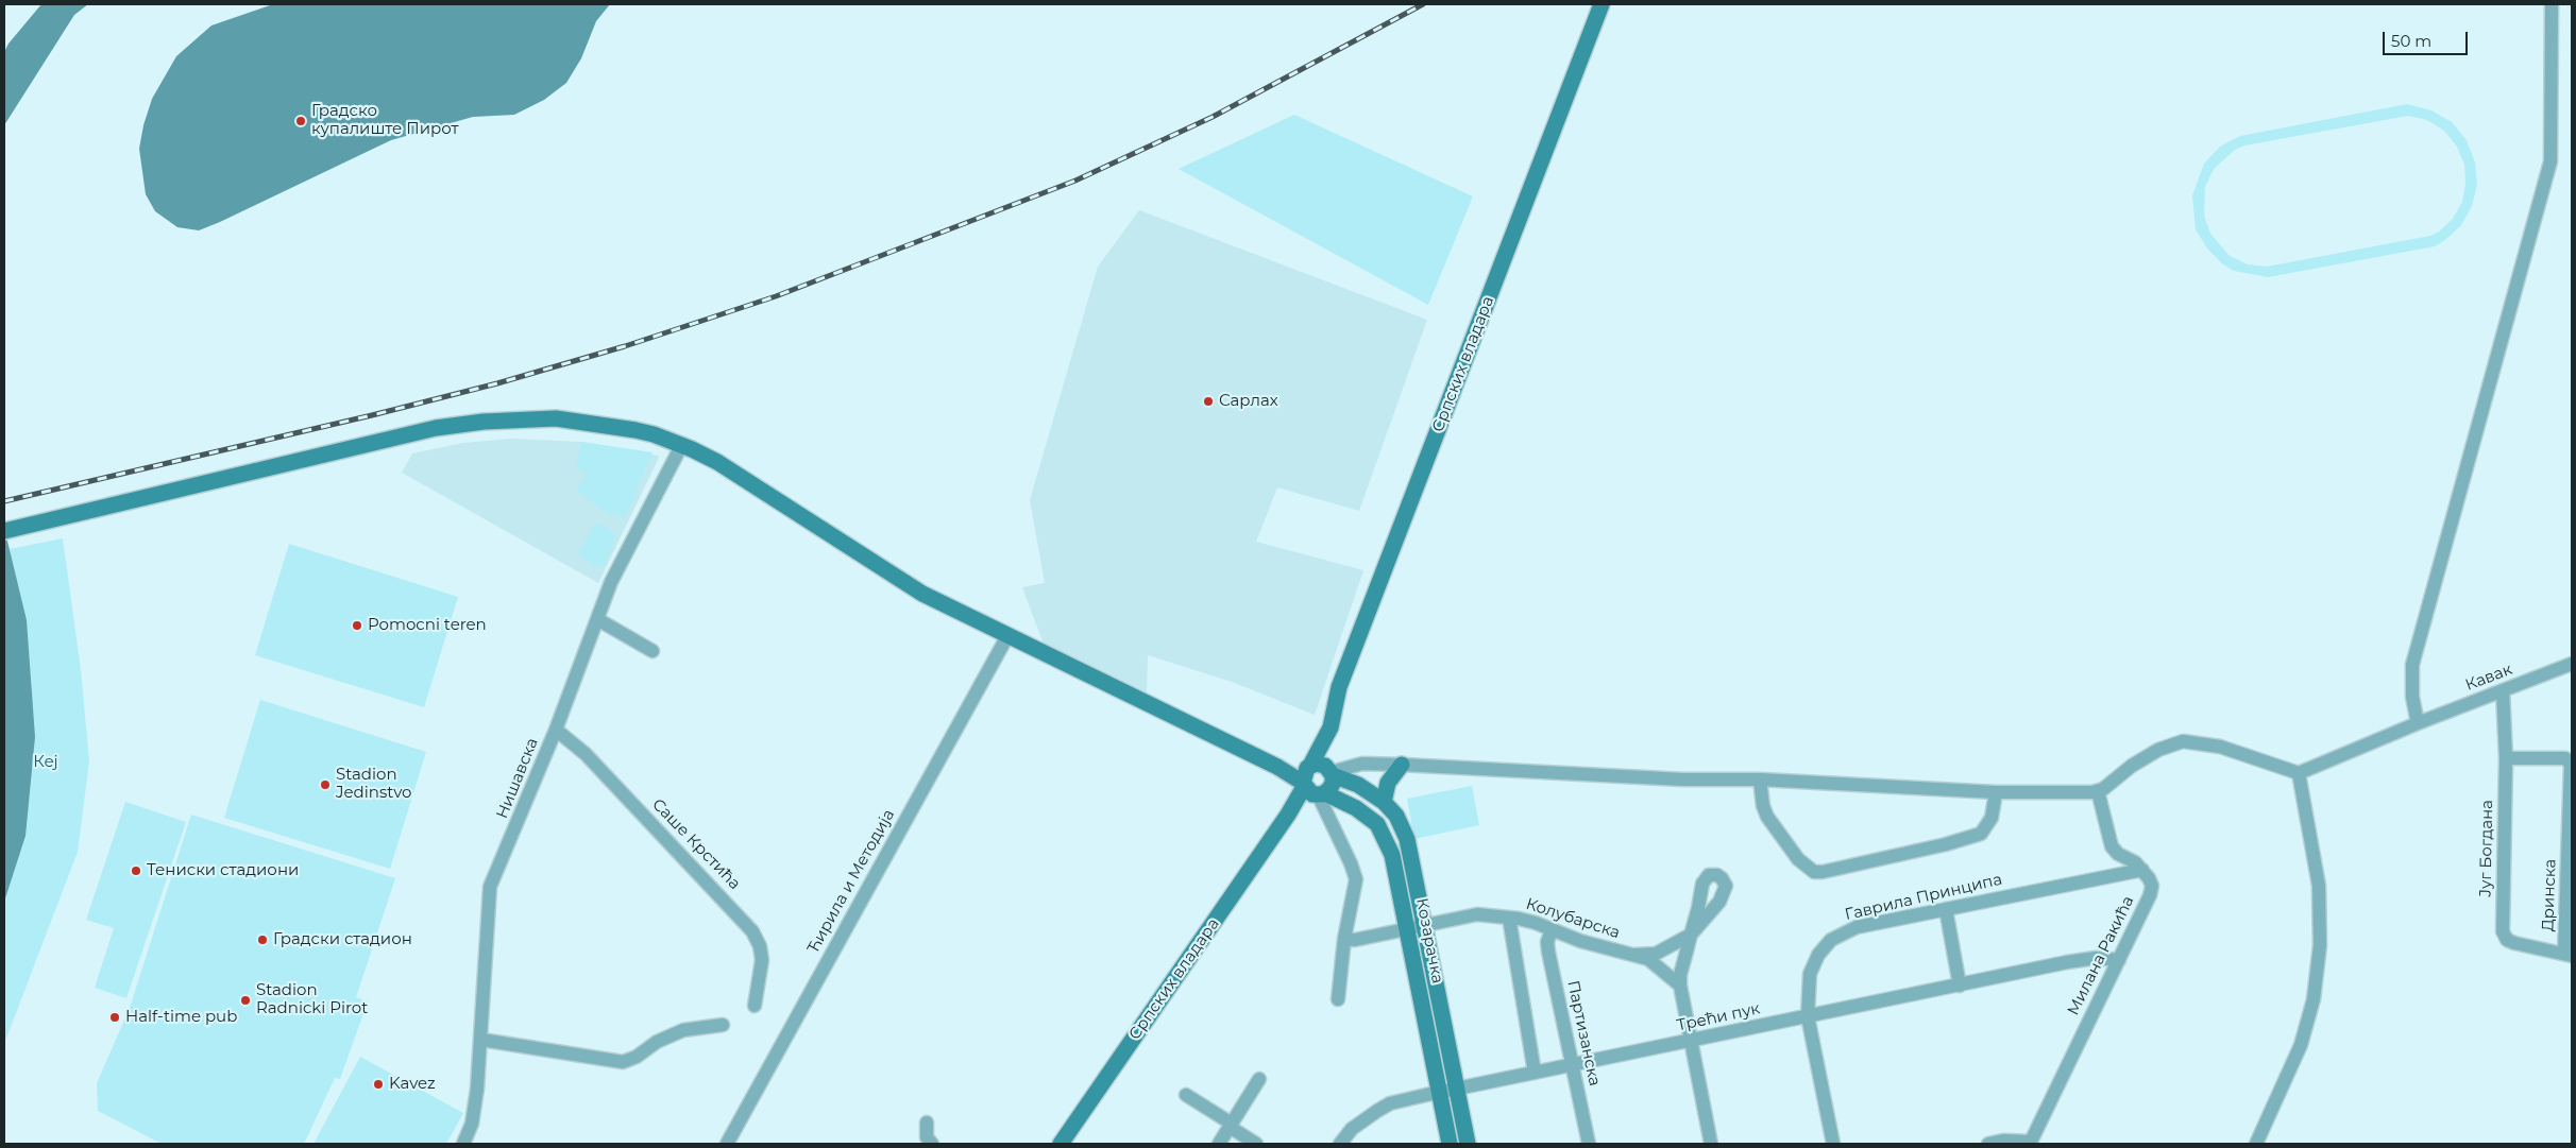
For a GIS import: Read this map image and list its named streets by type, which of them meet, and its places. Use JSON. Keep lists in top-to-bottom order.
{
  "streets": {
    "street": [
      "Српских владара",
      "Кавак",
      "Нишавска",
      "Саше Крстића",
      "Југ Богдана",
      "Ћирила и Методија",
      "Дринска",
      "Гаврила Принципа",
      "Колубарска",
      "Козарачка",
      "Милана Ракића",
      "Трећи пук",
      "Партизанска"
    ]
  },
  "crossings": [
    ["Српских владара", "Козарачка"],
    ["Кавак", "Југ Богдана"],
    ["Нишавска", "Саше Крстића"],
    ["Југ Богдана", "Дринска"],
    ["Гаврила Принципа", "Милана Ракића"],
    ["Гаврила Принципа", "Трећи пук"],
    ["Колубарска", "Козарачка"],
    ["Колубарска", "Трећи пук"],
    ["Колубарска", "Партизанска"],
    ["Козарачка", "Трећи пук"],
    ["Милана Ракића", "Трећи пук"],
    ["Трећи пук", "Партизанска"]
  ],
  "parks": ["Кеј"],
  "places": [
    "Градско купалиште Пирот",
    "Сарлах",
    "Pomocni teren",
    "Stadion Jedinstvo",
    "Тениски стадиони",
    "Градски стадион",
    "Stadion Radnicki Pirot",
    "Half-time pub",
    "Kavez"
  ],
  "scale_bar": "50 m"
}
